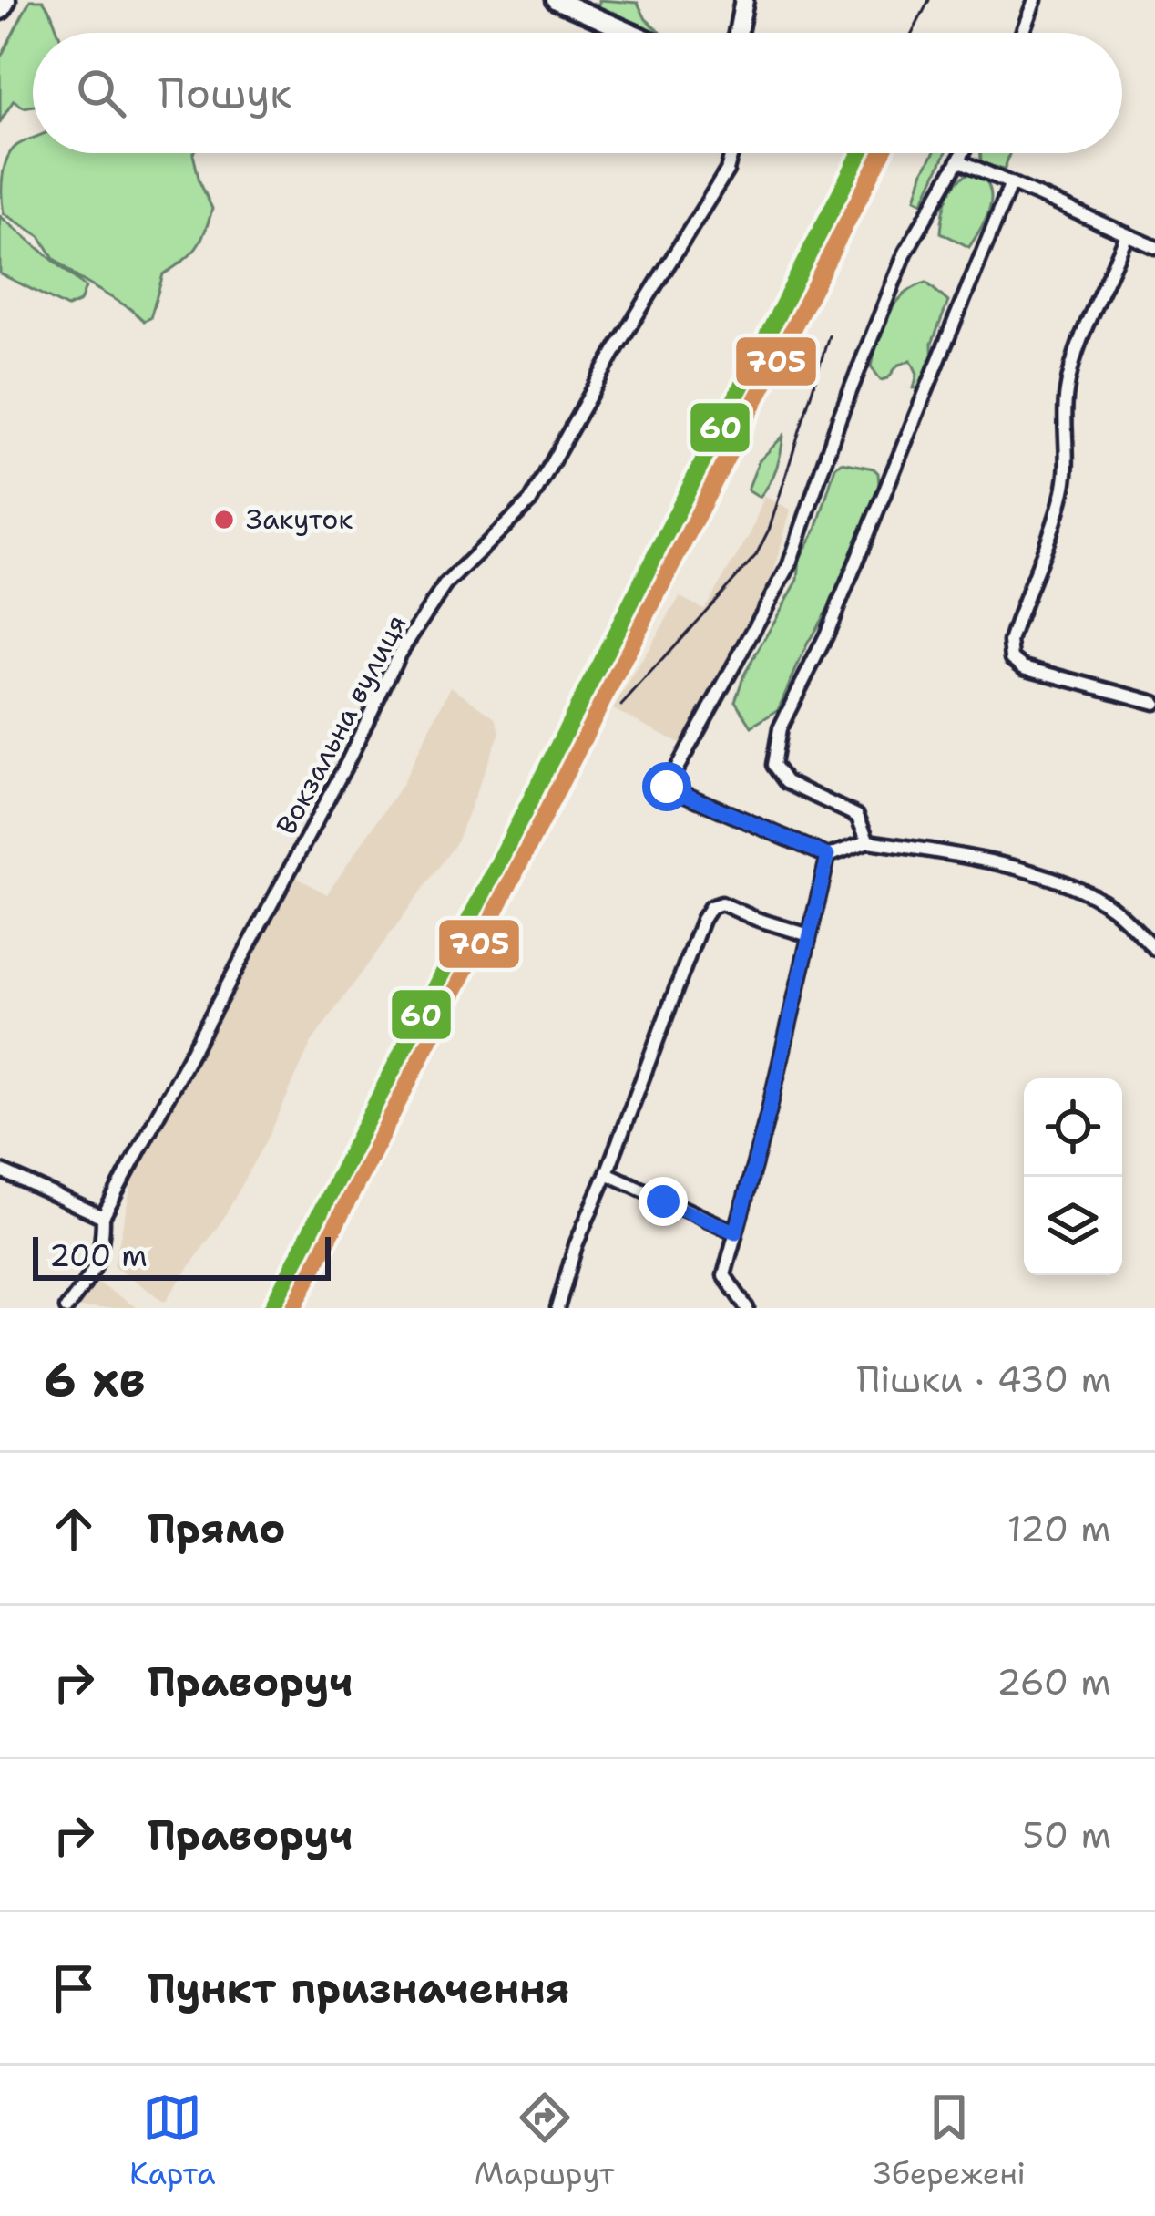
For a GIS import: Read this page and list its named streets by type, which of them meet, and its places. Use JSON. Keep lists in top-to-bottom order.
{
  "streets": {
    "street": ["Вокзальна вулиця"]
  },
  "places": ["Закуток"],
  "lines": ["transit line 60", "transit line 705"],
  "scale_bar": "200 m",
  "page": {
    "search": "Пошук",
    "scale": "200 m",
    "heading": ["6 хв", "Пішки · 430 m"],
    "list": [
      ["Прямо", "120 m"],
      ["Праворуч", "260 m"],
      ["Праворуч", "50 m"],
      "Пункт призначення"
    ],
    "nav": ["Карта", "Маршрут", "Збережені"]
  }
}
